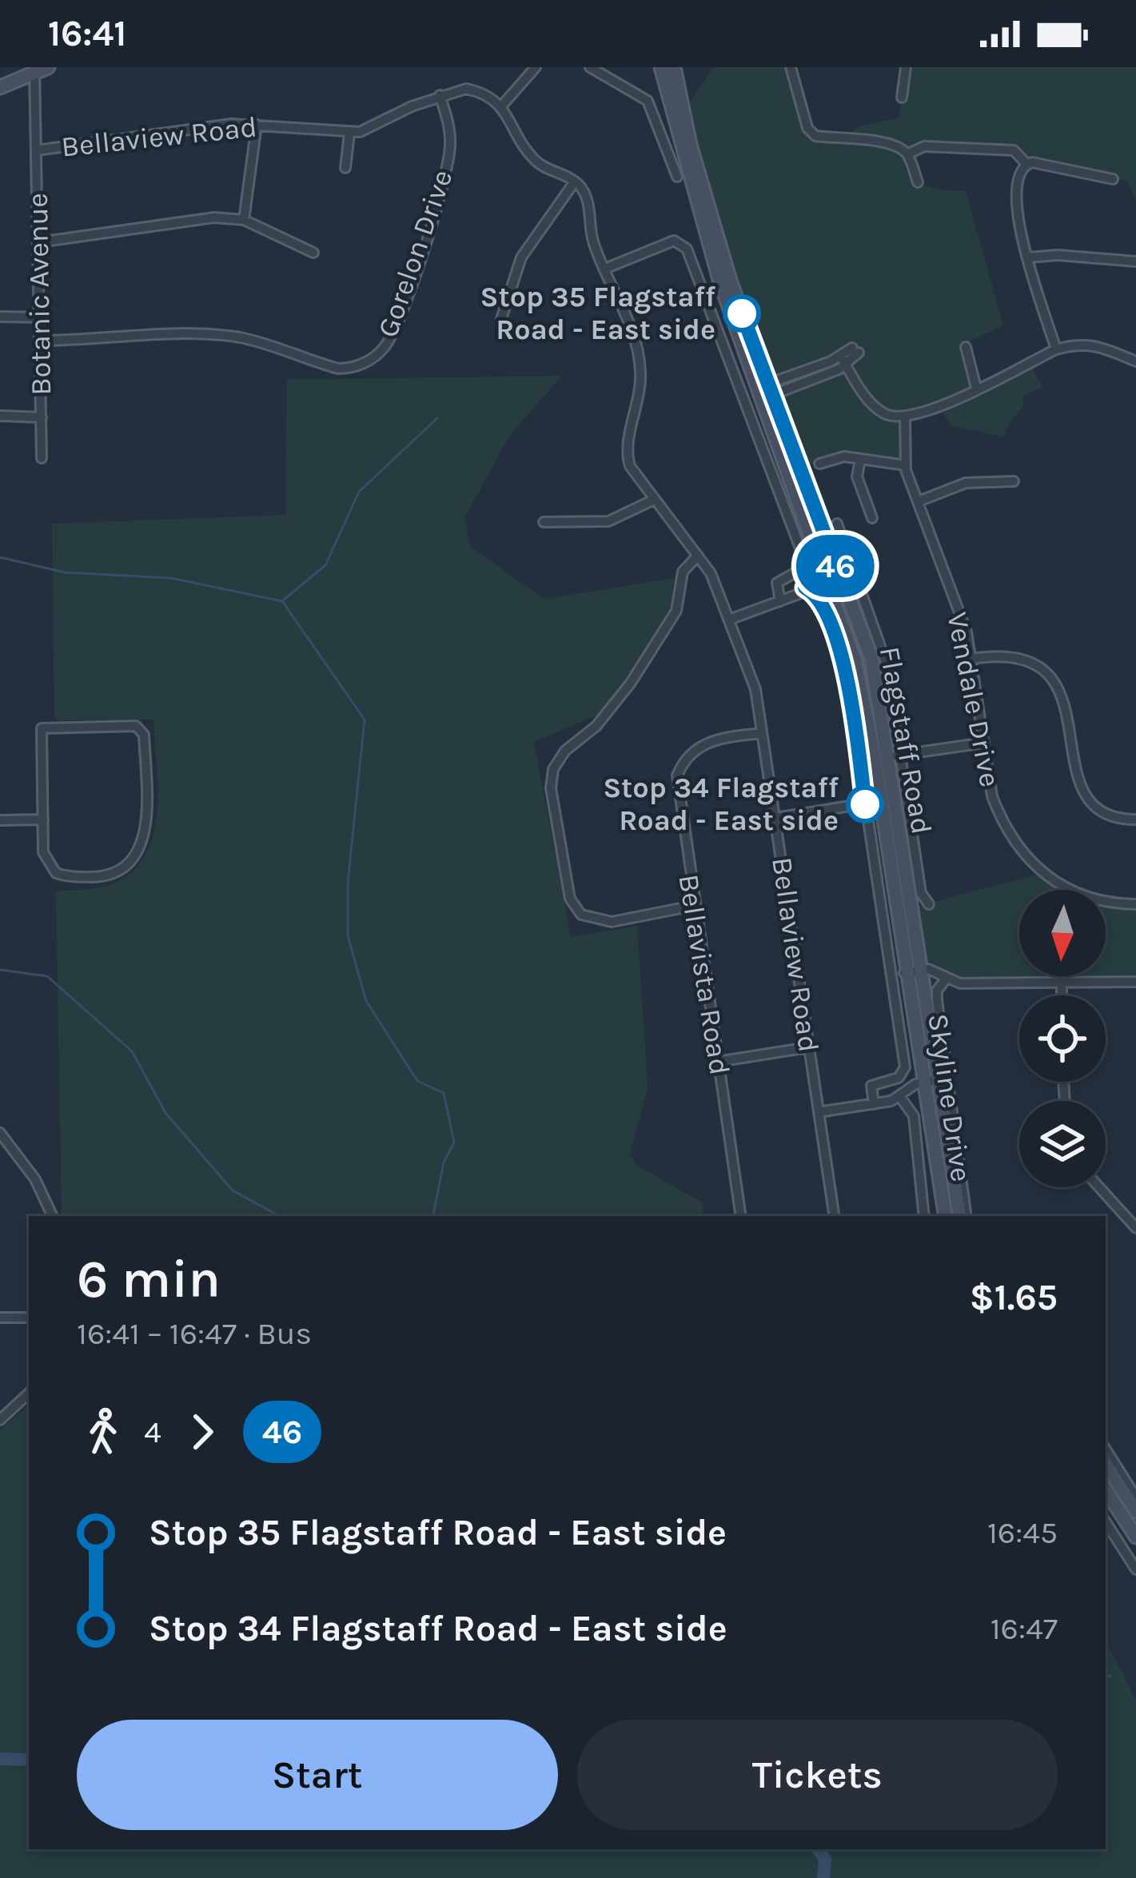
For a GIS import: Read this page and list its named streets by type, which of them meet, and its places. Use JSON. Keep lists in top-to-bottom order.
{
  "streets": {
    "main road": ["Flagstaff Road"],
    "street": [
      "Bellaview Road",
      "Gorelon Drive",
      "Botanic Avenue",
      "Vendale Drive",
      "Bellavista Road",
      "Skyline Drive"
    ]
  },
  "crossings": [
    ["Bellaview Road", "Gorelon Drive"],
    ["Bellaview Road", "Botanic Avenue"],
    ["Bellaview Road", "Bellavista Road"],
    ["Gorelon Drive", "Botanic Avenue"]
  ],
  "places": ["Stop 35 Flagstaff Road - East side", "Stop 34 Flagstaff Road - East side"],
  "lines": ["bus line 46"],
  "north": "bottom",
  "page": {
    "status": "16:41",
    "on_map": "46",
    "heading": ["6 min", "16:41 – 16:47 · Bus", "$1.65"],
    "legs": ["4", "46"],
    "list": [
      {
        "name": "Stop 35 Flagstaff Road - East side",
        "value": "16:45"
      },
      {
        "name": "Stop 34 Flagstaff Road - East side",
        "value": "16:47"
      }
    ],
    "buttons": ["Start", "Tickets"]
  }
}
